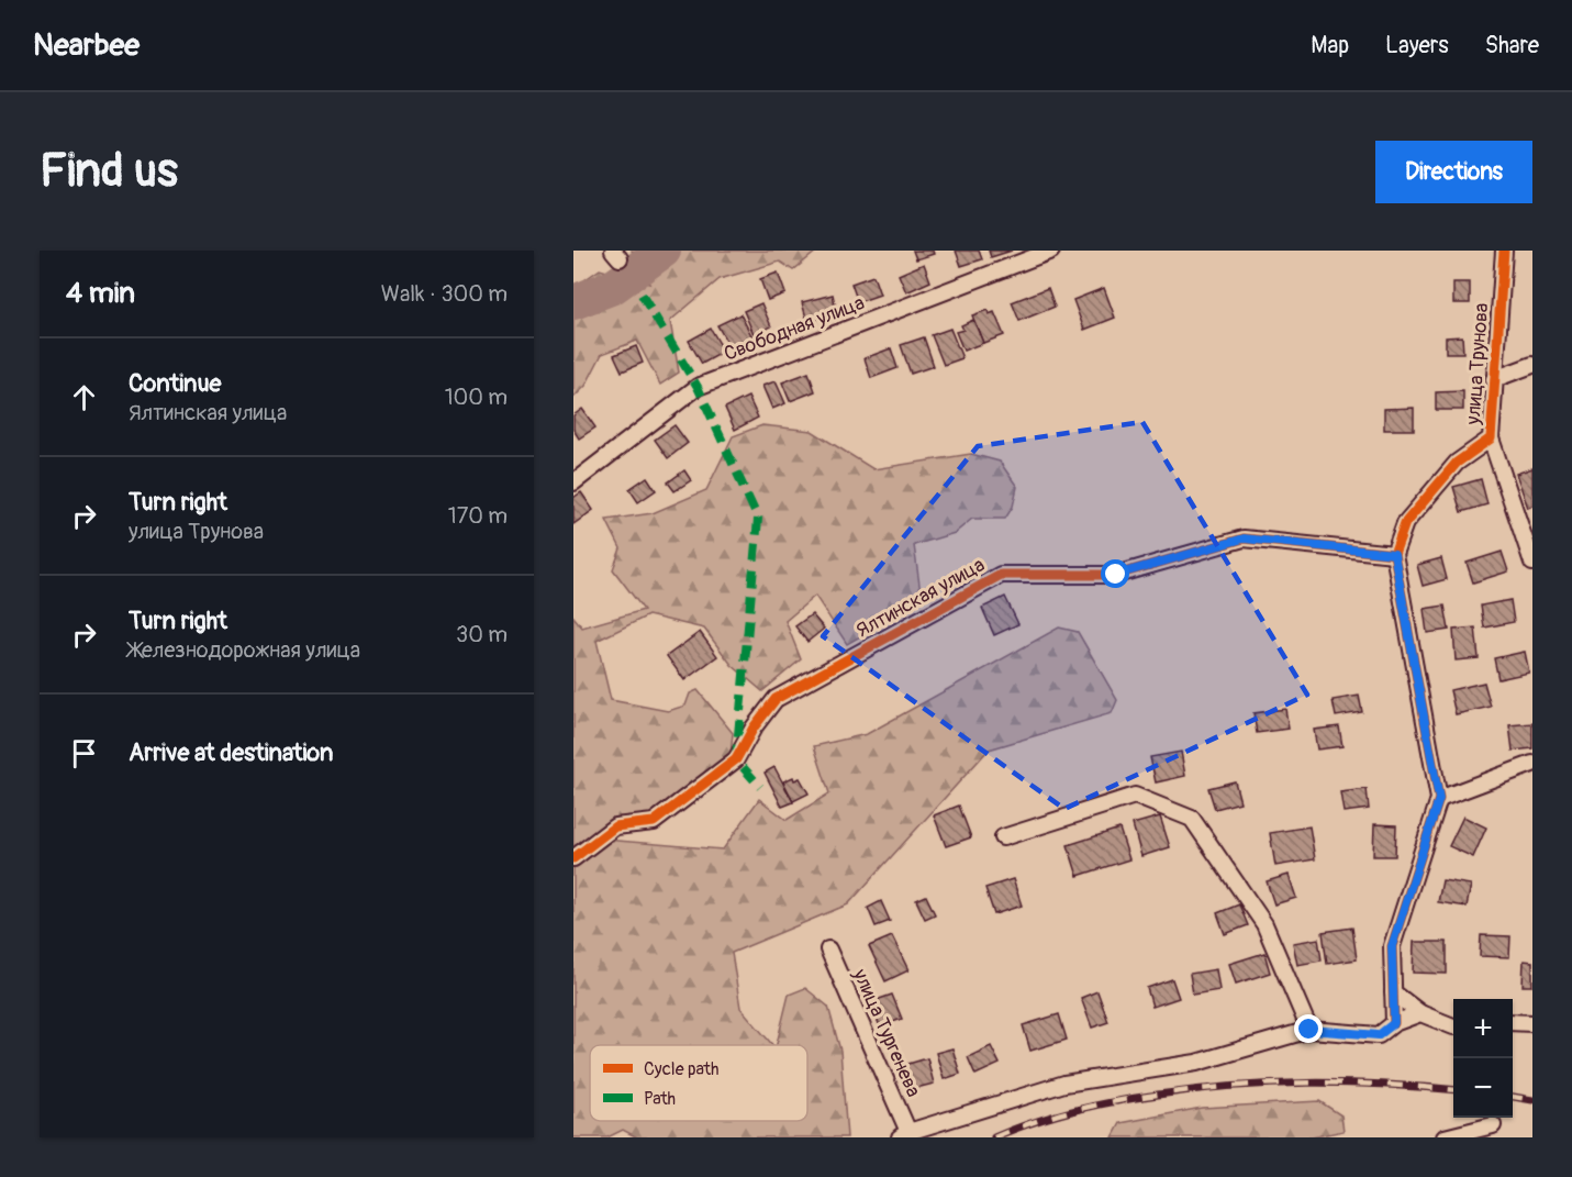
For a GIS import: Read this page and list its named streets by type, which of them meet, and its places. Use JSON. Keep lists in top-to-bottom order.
{
  "streets": {
    "street": [
      "Свободная улица",
      "улица Трунова",
      "Ялтинская улица",
      "улица Тургенева"
    ]
  },
  "crossings": [
    ["улица Трунова", "Ялтинская улица"]
  ],
  "legend": ["Cycle path", "Path"],
  "page": {
    "header": "Nearbee",
    "nav": ["Map", "Layers", "Share"],
    "buttons": "Directions",
    "title": "Find us",
    "heading": ["4 min", "Walk · 300 m"],
    "list": [
      ["Continue", "Ялтинская улица", "100 m"],
      ["Turn right", "улица Трунова", "170 m"],
      ["Turn right", "Железнодорожная улица", "30 m"],
      "Arrive at destination"
    ],
    "map_buttons": ["+", "−"]
  }
}
